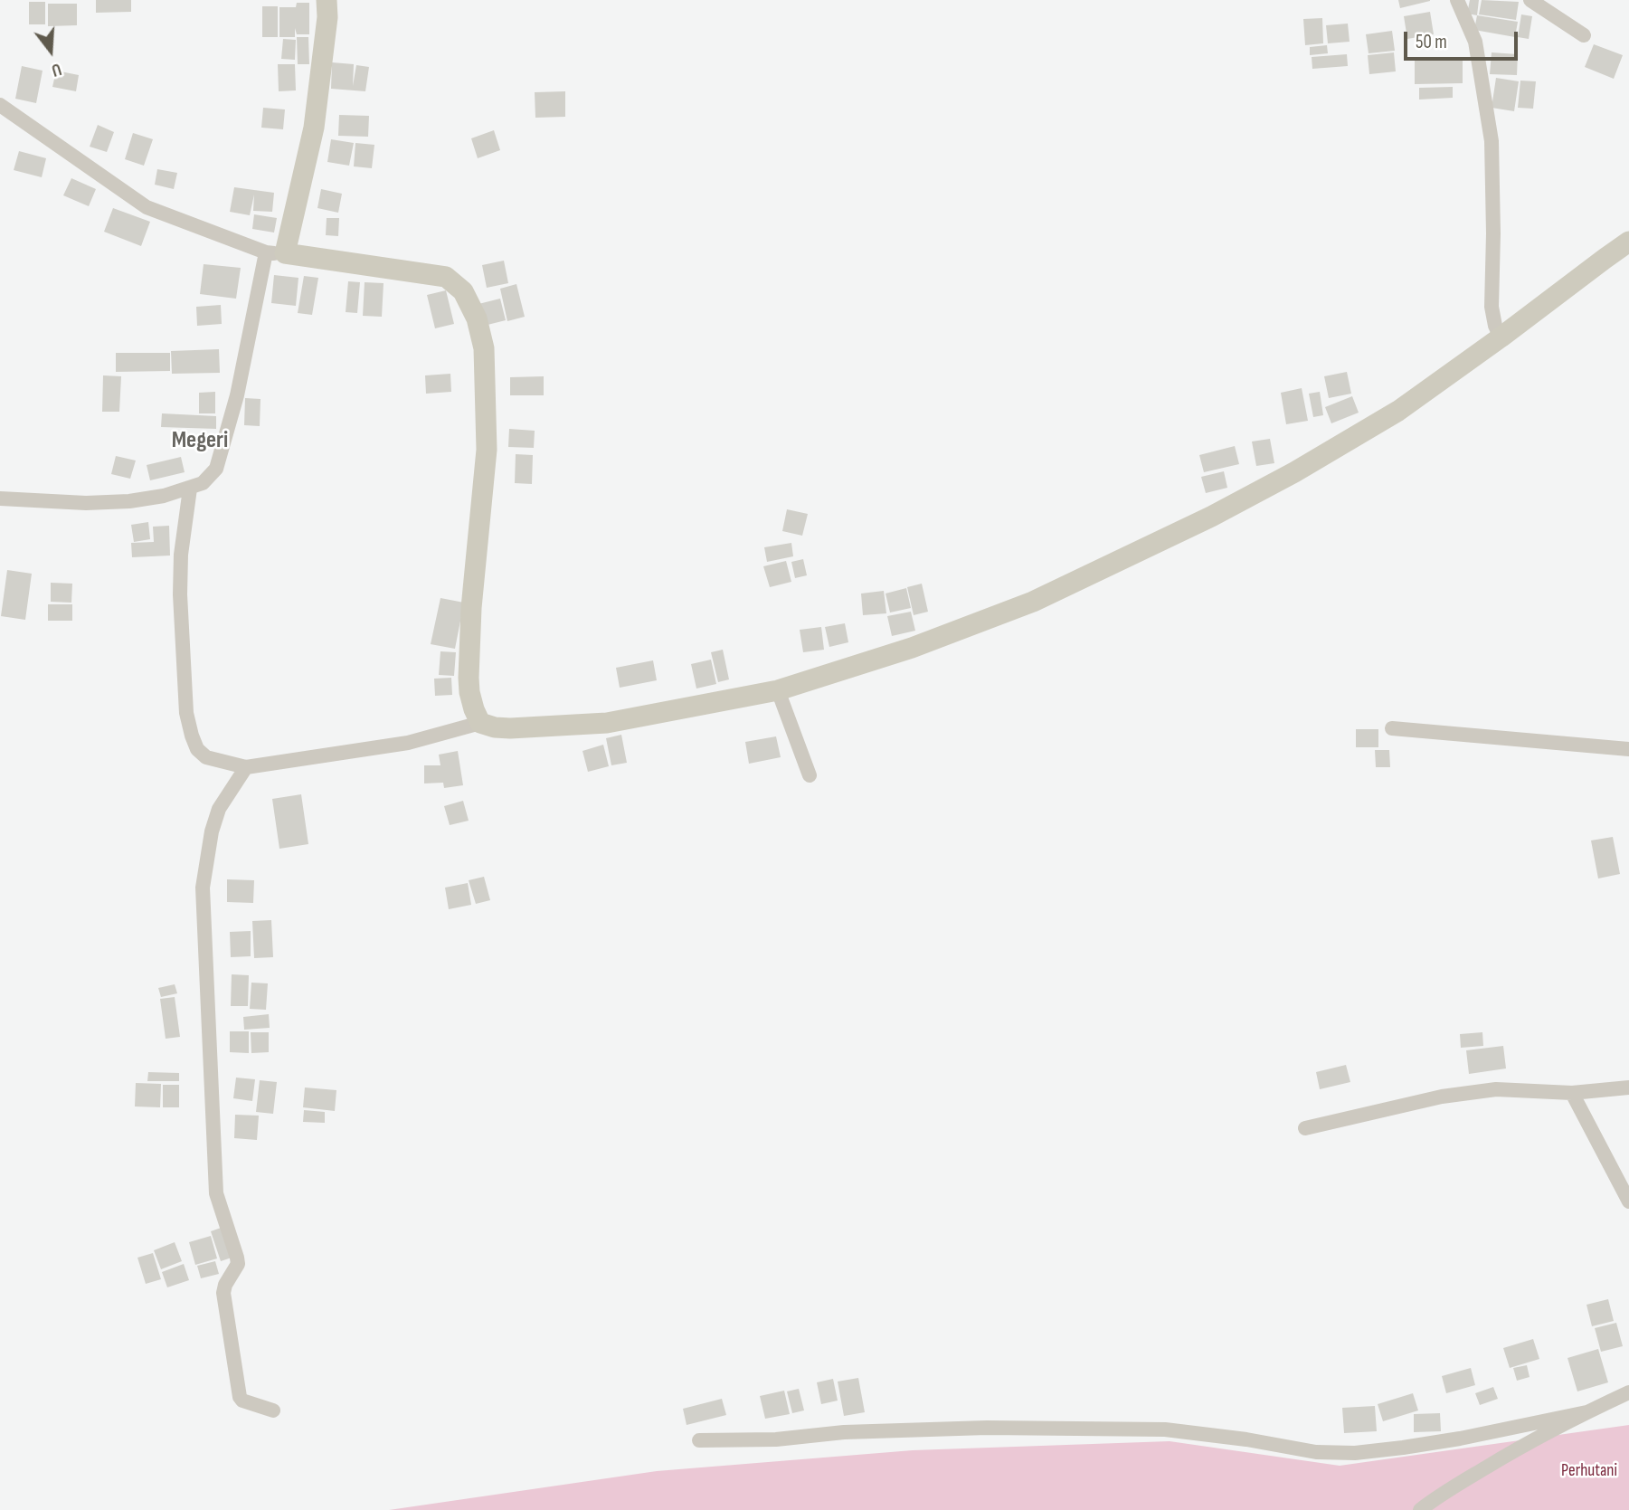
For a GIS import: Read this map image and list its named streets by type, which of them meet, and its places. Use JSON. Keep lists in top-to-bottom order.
{
  "districts": ["Megeri"],
  "parks": ["Perhutani"],
  "scale_bar": "50 m",
  "north": "bottom"
}
